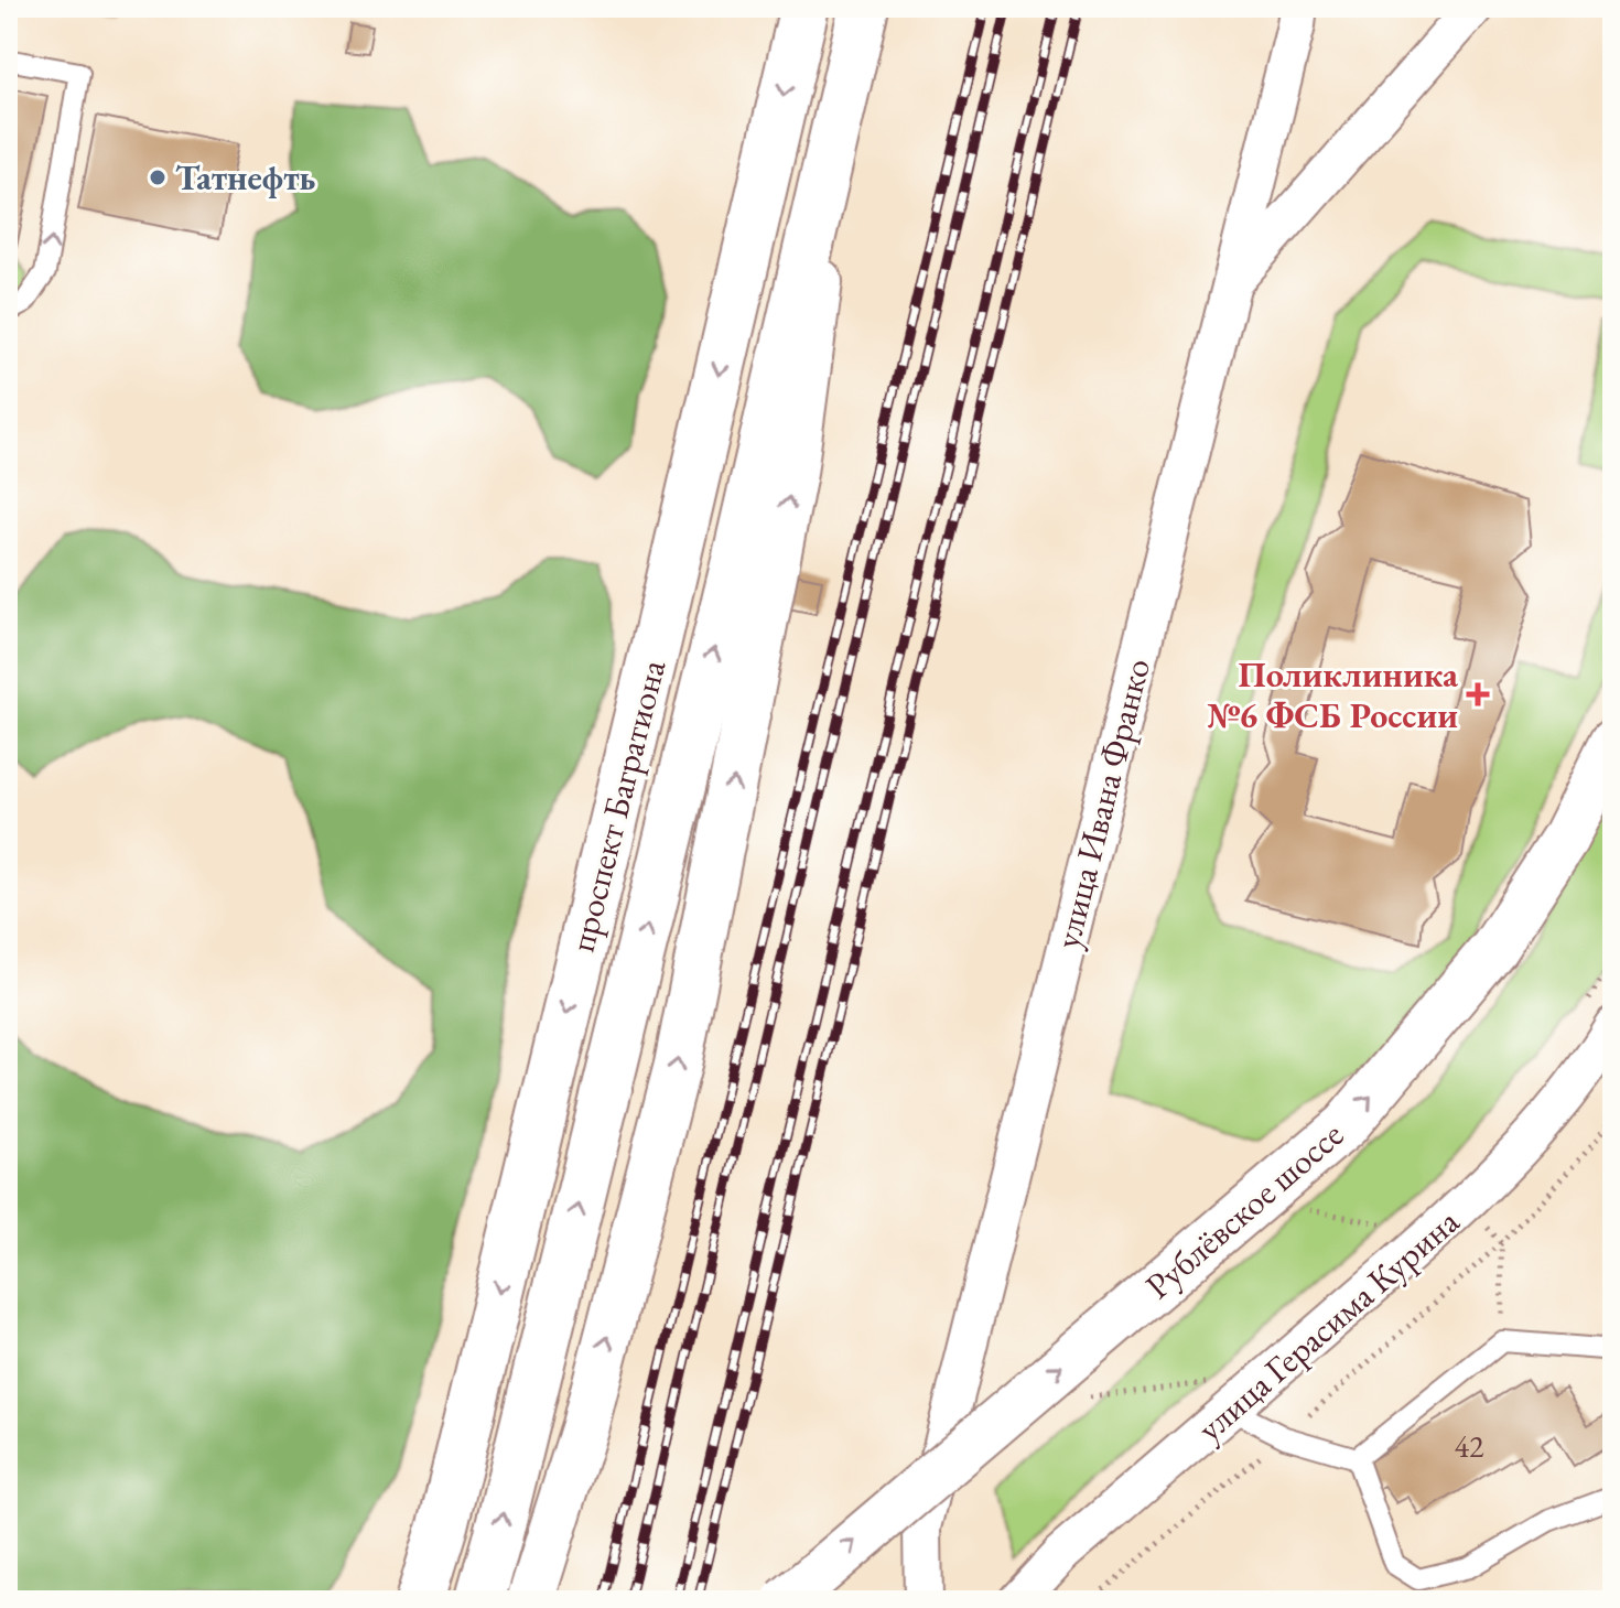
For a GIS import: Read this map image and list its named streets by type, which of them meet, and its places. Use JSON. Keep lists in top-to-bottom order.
{
  "streets": {
    "main road": ["проспект Багратиона"],
    "street": ["улица Ивана Франко", "Рублёвское шоссе", "улица Герасима Курина"]
  },
  "one_way": ["Рублёвское шоссе"],
  "places": {
    "other": ["Татнефть"],
    "health": ["Поликлиника №6 ФСБ России"]
  },
  "house_numbers": ["42"]
}
